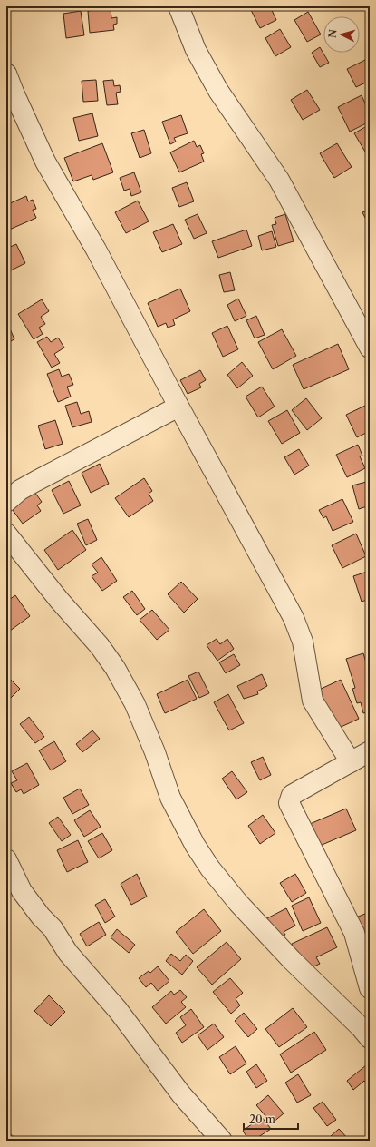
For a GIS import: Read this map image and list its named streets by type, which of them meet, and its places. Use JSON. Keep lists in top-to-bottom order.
{
  "scale_bar": "20 m",
  "north": "left"
}
